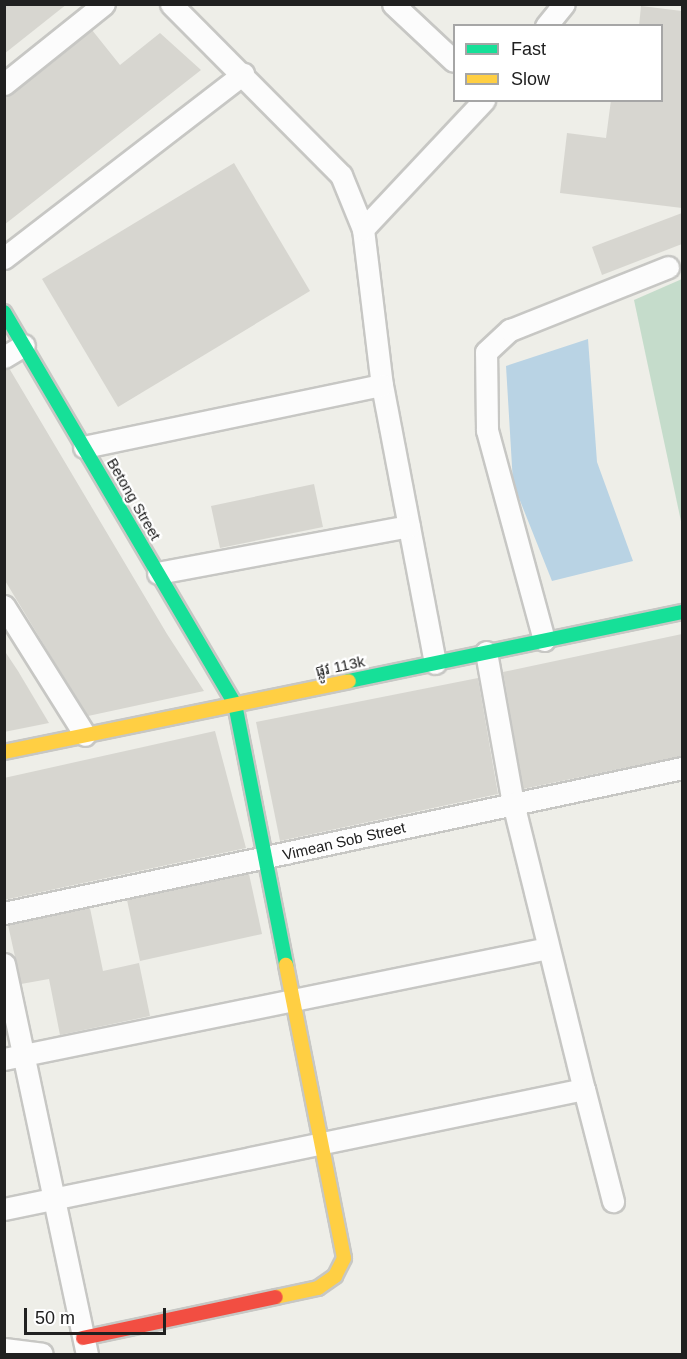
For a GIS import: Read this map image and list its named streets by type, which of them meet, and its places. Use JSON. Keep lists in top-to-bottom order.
{
  "streets": {
    "street": ["Betong Street", "ផ្លូវ 113k", "Vimean Sob Street"]
  },
  "crossings": [
    ["Betong Street", "ផ្លូវ 113k"]
  ],
  "legend": ["Fast", "Slow"],
  "scale_bar": "50 m"
}
